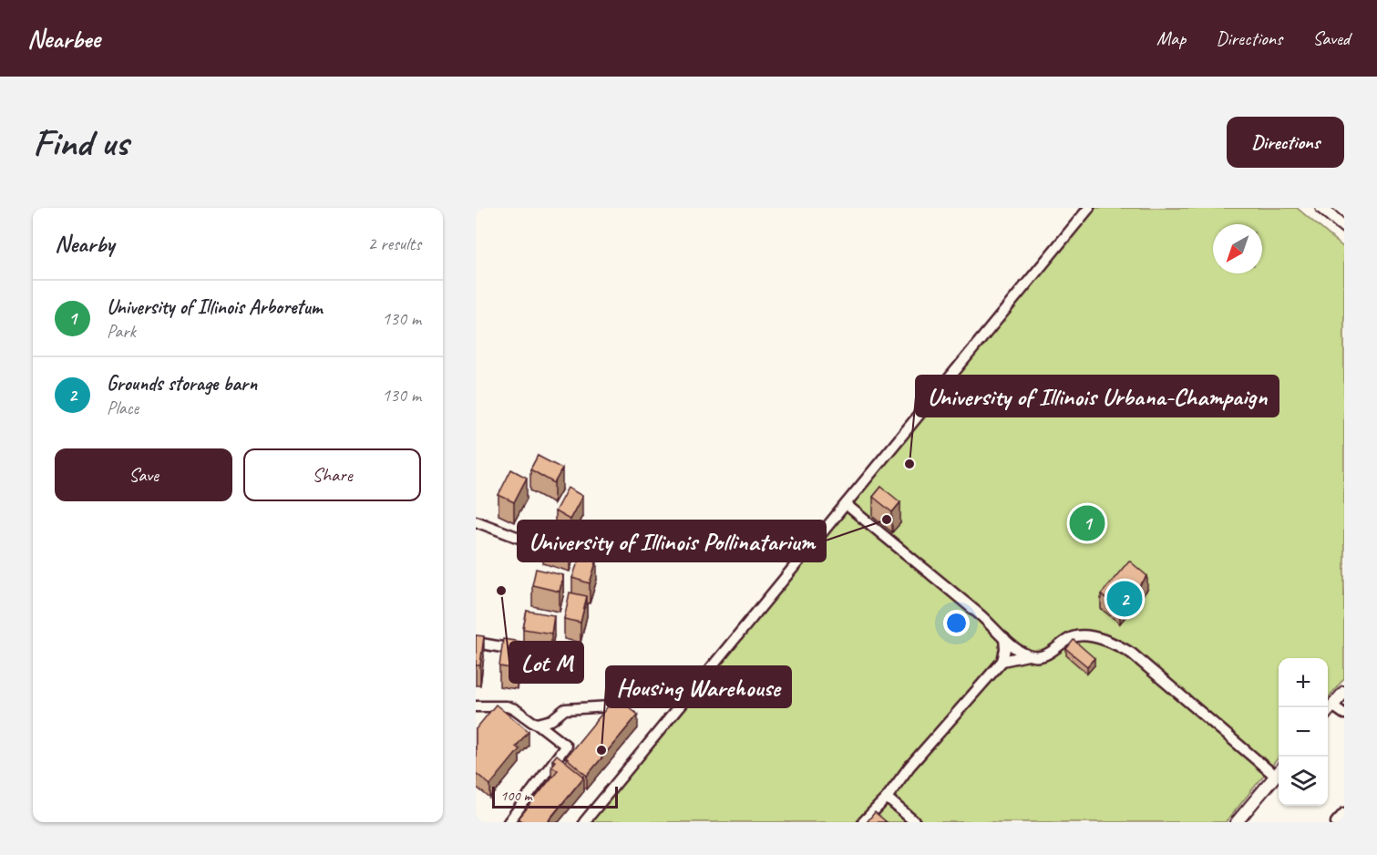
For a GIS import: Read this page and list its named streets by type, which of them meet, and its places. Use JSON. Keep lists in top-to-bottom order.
{
  "places": [
    "University of Illinois Urbana-Champaign",
    "University of Illinois Pollinatarium",
    "Lot M",
    "Housing Warehouse"
  ],
  "scale_bar": "100 m",
  "north": "bottom left",
  "page": {
    "header": "Nearbee",
    "nav": ["Map", "Directions", "Saved"],
    "buttons": [
      "Directions",
      ["Save", "Share"]
    ],
    "title": "Find us",
    "heading": ["Nearby", "2 results"],
    "list": [
      {
        "mark": "1",
        "name": "University of Illinois Arboretum",
        "note": "Park",
        "value": "130 m"
      },
      {
        "mark": "2",
        "name": "Grounds storage barn",
        "note": "Place",
        "value": "130 m"
      }
    ],
    "pins": ["1", "2"],
    "map_buttons": ["+", "−"],
    "scale": "100 m"
  }
}
